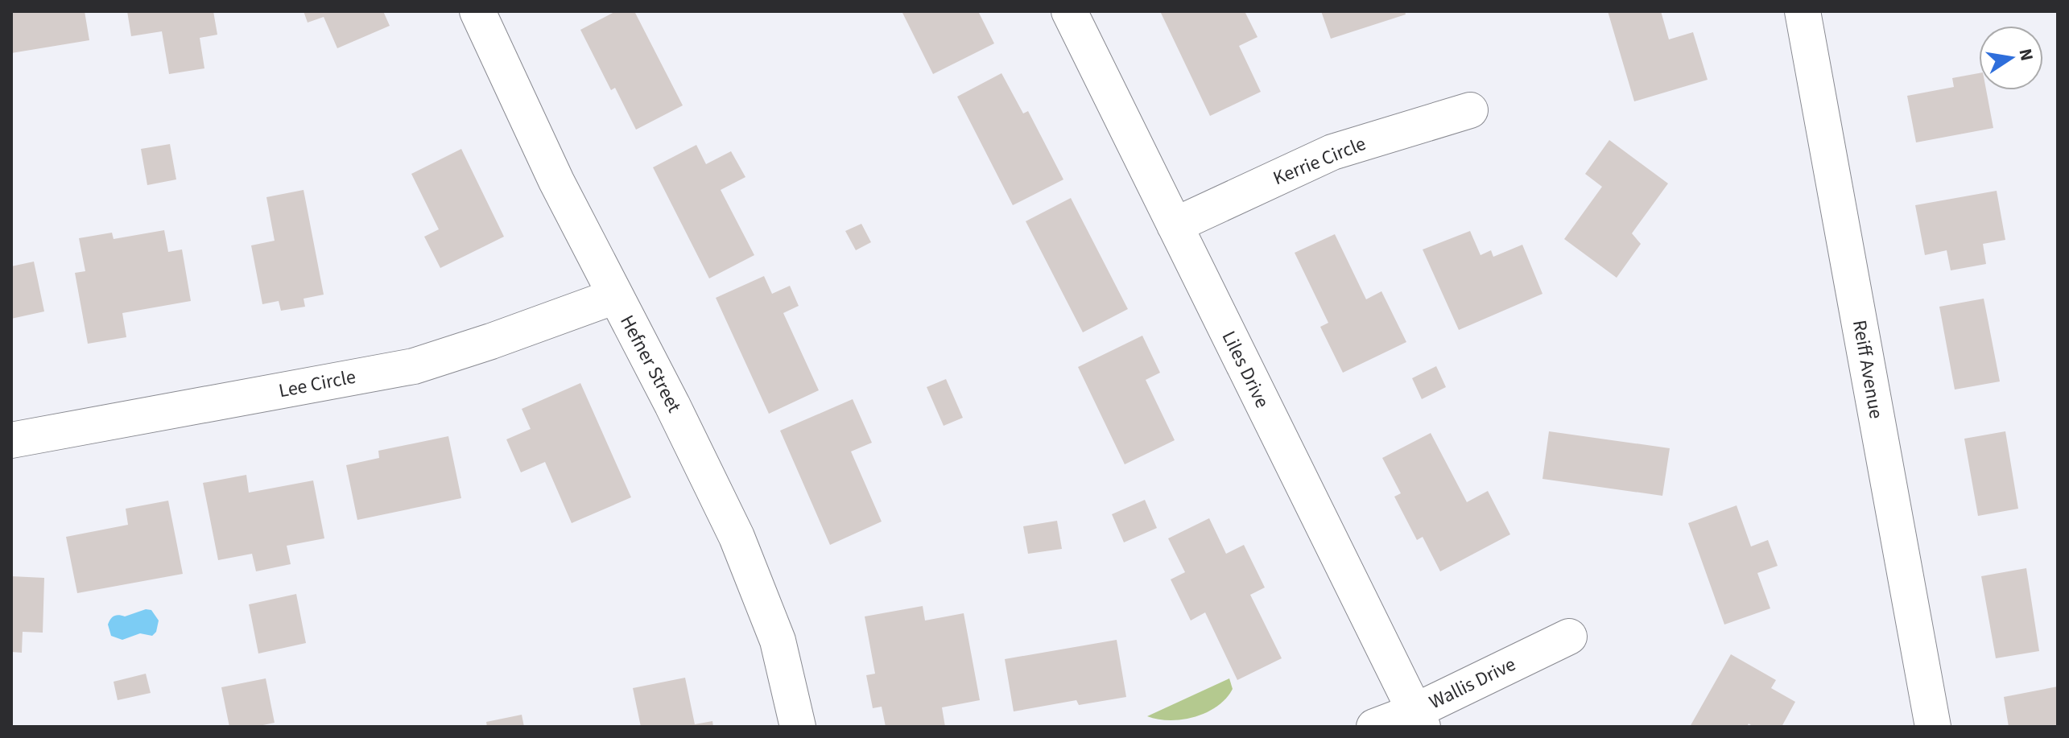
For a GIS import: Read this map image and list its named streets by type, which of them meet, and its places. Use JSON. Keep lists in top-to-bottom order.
{
  "streets": {
    "street": [
      "Kerrie Circle",
      "Hefner Street",
      "Liles Drive",
      "Reiff Avenue",
      "Lee Circle",
      "Wallis Drive"
    ]
  },
  "crossings": [
    ["Kerrie Circle", "Liles Drive"],
    ["Hefner Street", "Lee Circle"],
    ["Liles Drive", "Wallis Drive"]
  ],
  "north": "right"
}
